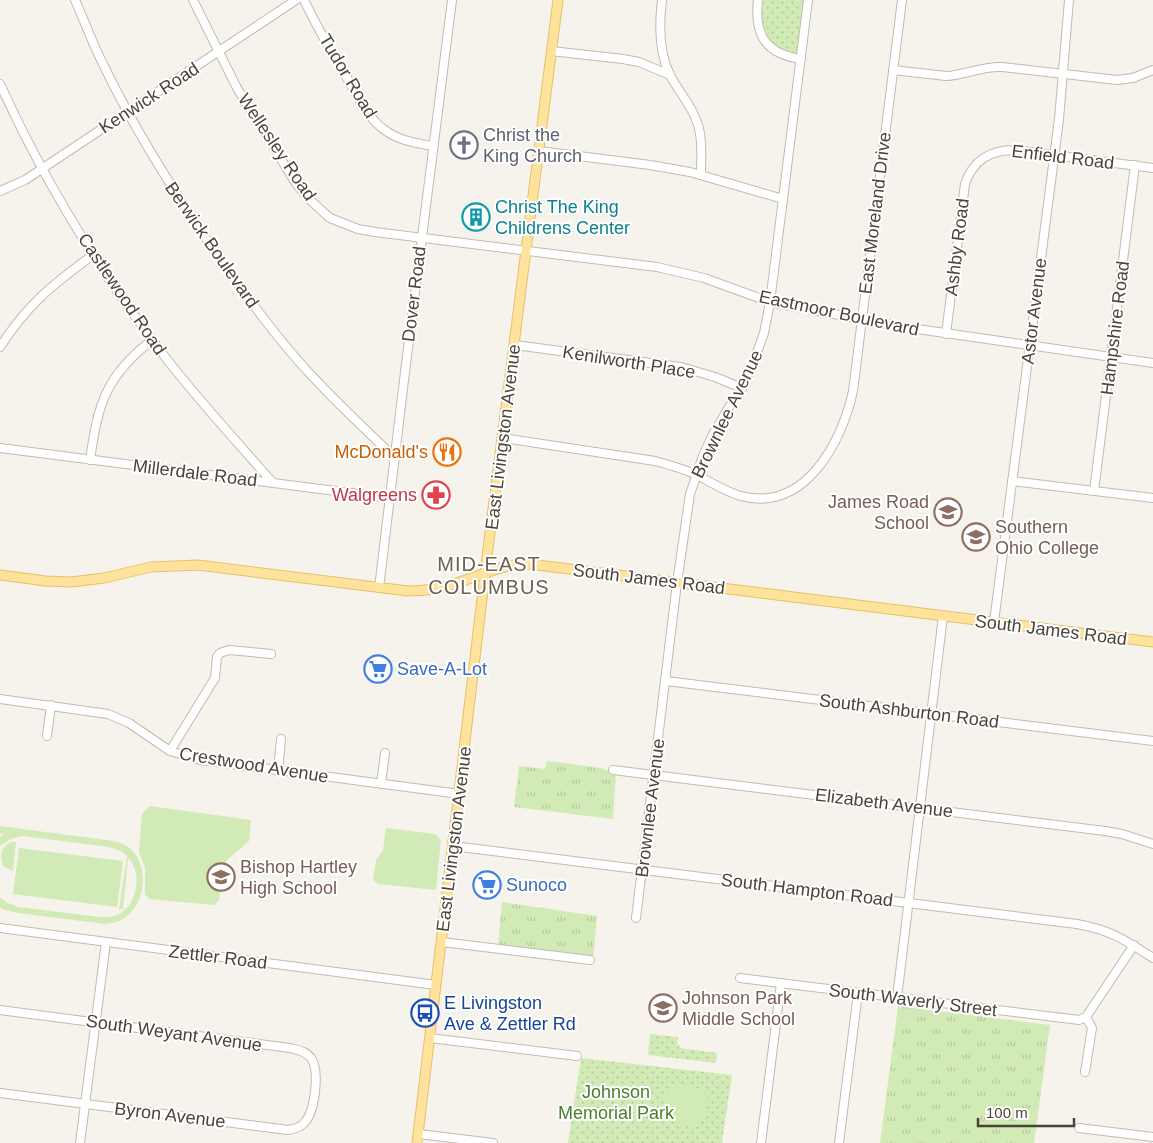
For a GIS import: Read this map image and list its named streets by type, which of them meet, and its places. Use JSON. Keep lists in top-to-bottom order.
{
  "streets": {
    "main road": ["East Livingston Avenue", "South James Road"],
    "street": [
      "Tudor Road",
      "Kenwick Road",
      "Wellesley Road",
      "Enfield Road",
      "East Moreland Drive",
      "Berwick Boulevard",
      "Ashby Road",
      "Castlewood Road",
      "Dover Road",
      "Astor Avenue",
      "Eastmoor Boulevard",
      "Hampshire Road",
      "Kenilworth Place",
      "Brownlee Avenue",
      "Millerdale Road",
      "South Ashburton Road",
      "Crestwood Avenue",
      "Elizabeth Avenue",
      "South Hampton Road",
      "Zettler Road",
      "South Waverly Street",
      "South Weyant Avenue",
      "Byron Avenue"
    ]
  },
  "crossings": [
    ["Tudor Road", "Dover Road"],
    ["Kenwick Road", "Wellesley Road"],
    ["Kenwick Road", "Berwick Boulevard"],
    ["Kenwick Road", "Castlewood Road"],
    ["Wellesley Road", "Dover Road"],
    ["Wellesley Road", "Eastmoor Boulevard"],
    ["Wellesley Road", "East Livingston Avenue"],
    ["Enfield Road", "Ashby Road"],
    ["Enfield Road", "Astor Avenue"],
    ["Enfield Road", "Hampshire Road"],
    ["East Moreland Drive", "Eastmoor Boulevard"],
    ["East Moreland Drive", "Brownlee Avenue"],
    ["East Moreland Drive", "East Livingston Avenue"],
    ["Berwick Boulevard", "Dover Road"],
    ["Ashby Road", "Eastmoor Boulevard"],
    ["Castlewood Road", "Millerdale Road"],
    ["Dover Road", "Millerdale Road"],
    ["Dover Road", "South James Road"],
    ["Astor Avenue", "Eastmoor Boulevard"],
    ["Astor Avenue", "South James Road"],
    ["Eastmoor Boulevard", "Hampshire Road"],
    ["Eastmoor Boulevard", "Brownlee Avenue"],
    ["Eastmoor Boulevard", "East Livingston Avenue"],
    ["Kenilworth Place", "Brownlee Avenue"],
    ["Kenilworth Place", "East Livingston Avenue"],
    ["Brownlee Avenue", "South James Road"],
    ["Brownlee Avenue", "South Ashburton Road"],
    ["Brownlee Avenue", "Elizabeth Avenue"],
    ["Brownlee Avenue", "South Hampton Road"],
    ["East Livingston Avenue", "South James Road"],
    ["East Livingston Avenue", "Crestwood Avenue"],
    ["East Livingston Avenue", "South Hampton Road"],
    ["East Livingston Avenue", "Zettler Road"],
    ["South Weyant Avenue", "Byron Avenue"]
  ],
  "districts": ["MID-EAST COLUMBUS"],
  "parks": ["Johnson Memorial Park"],
  "places": {
    "church": ["Christ the King Church"],
    "building": ["Christ The King Childrens Center"],
    "restaurant": ["McDonald's"],
    "pharmacy": ["Walgreens"],
    "school or university": [
      "James Road School",
      "Southern Ohio College",
      "Bishop Hartley High School",
      "Johnson Park Middle School"
    ],
    "supermarket": ["Save-A-Lot", "Sunoco"],
    "bus stop": ["E Livingston Ave & Zettler Rd"]
  },
  "scale_bar": "100 m"
}
